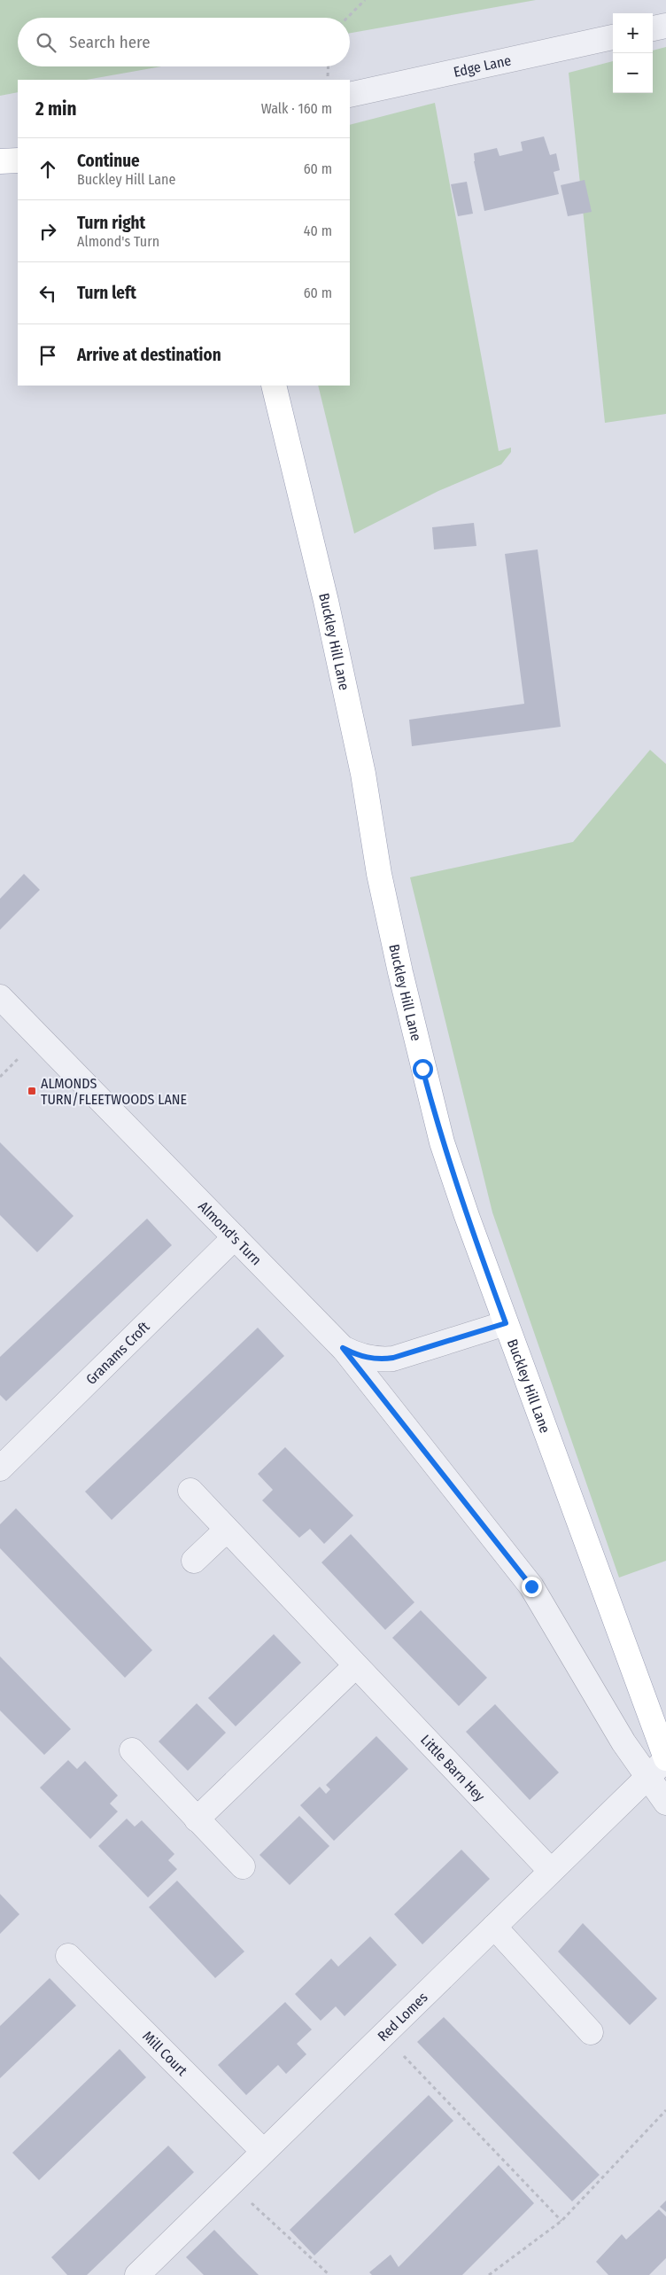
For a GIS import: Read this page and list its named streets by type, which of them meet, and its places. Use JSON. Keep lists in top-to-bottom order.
{
  "streets": {
    "main road": ["Buckley Hill Lane"],
    "street": [
      "Edge Lane",
      "Almond's Turn",
      "Granams Croft",
      "Little Barn Hey",
      "Red Lomes",
      "Mill Court"
    ]
  },
  "crossings": [
    ["Buckley Hill Lane", "Almond's Turn"],
    ["Buckley Hill Lane", "Red Lomes"],
    ["Almond's Turn", "Granams Croft"],
    ["Little Barn Hey", "Red Lomes"],
    ["Red Lomes", "Mill Court"]
  ],
  "places": {
    "transit": ["ALMONDS TURN/FLEETWOODS LANE"]
  },
  "page": {
    "map_buttons": ["+", "−"],
    "search": "Search here",
    "heading": ["2 min", "Walk · 160 m"],
    "list": [
      ["Continue", "Buckley Hill Lane", "60 m"],
      ["Turn right", "Almond's Turn", "40 m"],
      ["Turn left", "60 m"],
      "Arrive at destination"
    ]
  }
}
